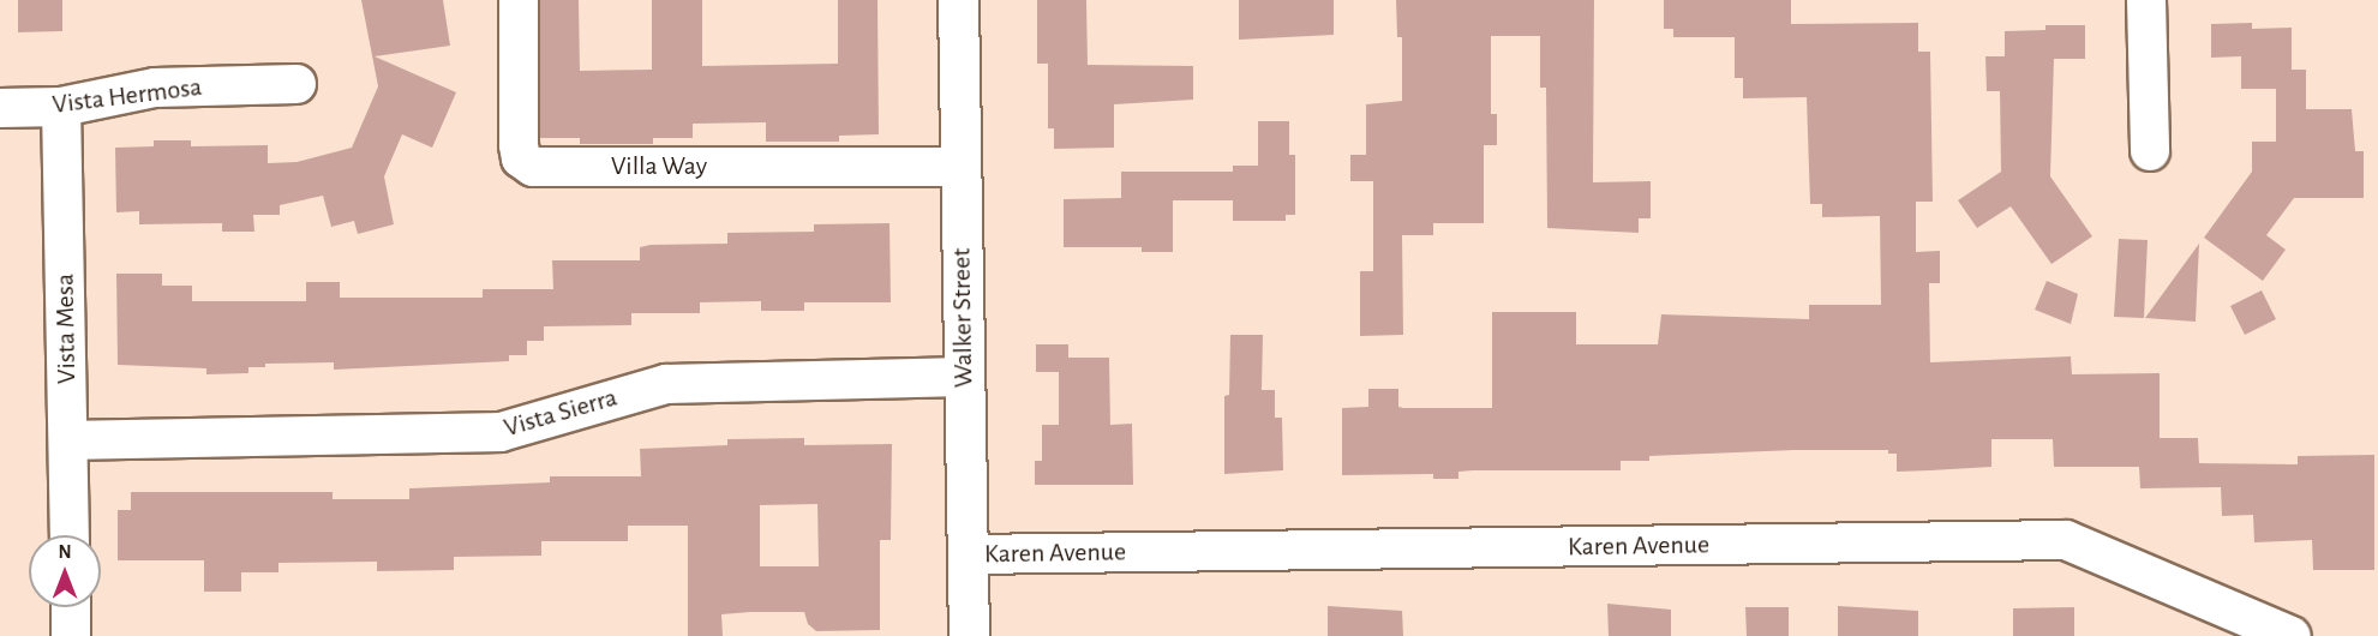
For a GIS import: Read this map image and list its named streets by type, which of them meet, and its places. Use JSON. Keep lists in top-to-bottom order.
{
  "streets": {
    "main road": ["Walker Street"],
    "street": [
      "Vista Hermosa",
      "Villa Way",
      "Vista Mesa",
      "Vista Sierra",
      "Karen Avenue"
    ]
  },
  "crossings": [
    ["Vista Hermosa", "Vista Mesa"],
    ["Villa Way", "Walker Street"],
    ["Walker Street", "Vista Sierra"],
    ["Walker Street", "Karen Avenue"],
    ["Vista Mesa", "Vista Sierra"]
  ],
  "north": "top"
}
